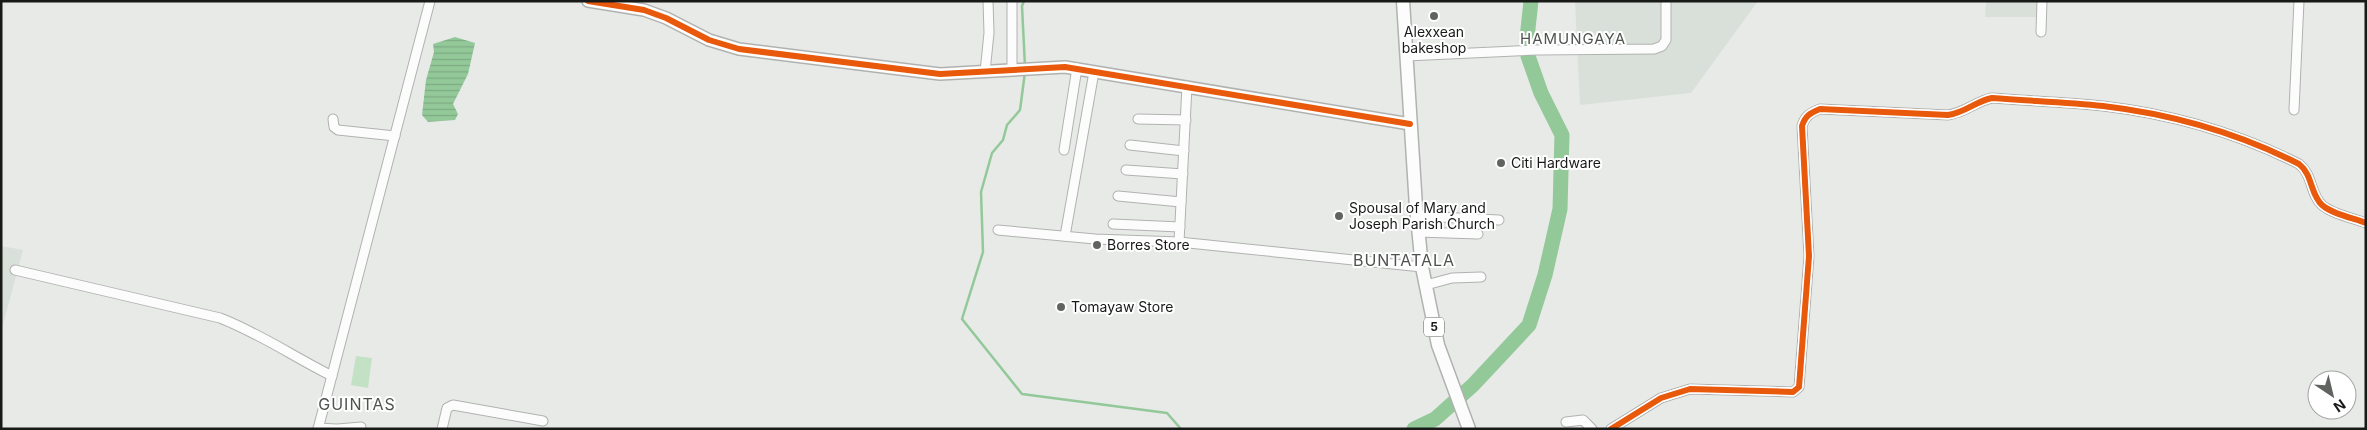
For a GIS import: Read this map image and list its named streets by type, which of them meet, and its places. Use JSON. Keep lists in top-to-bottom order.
{
  "streets": {
    "main road": ["5"]
  },
  "districts": ["HAMUNGAYA", "BUNTATALA", "GUINTAS"],
  "places": [
    "Alexxean bakeshop",
    "Citi Hardware",
    "Spousal of Mary and Joseph Parish Church",
    "Borres Store",
    "Tomayaw Store"
  ],
  "north": "bottom right"
}
